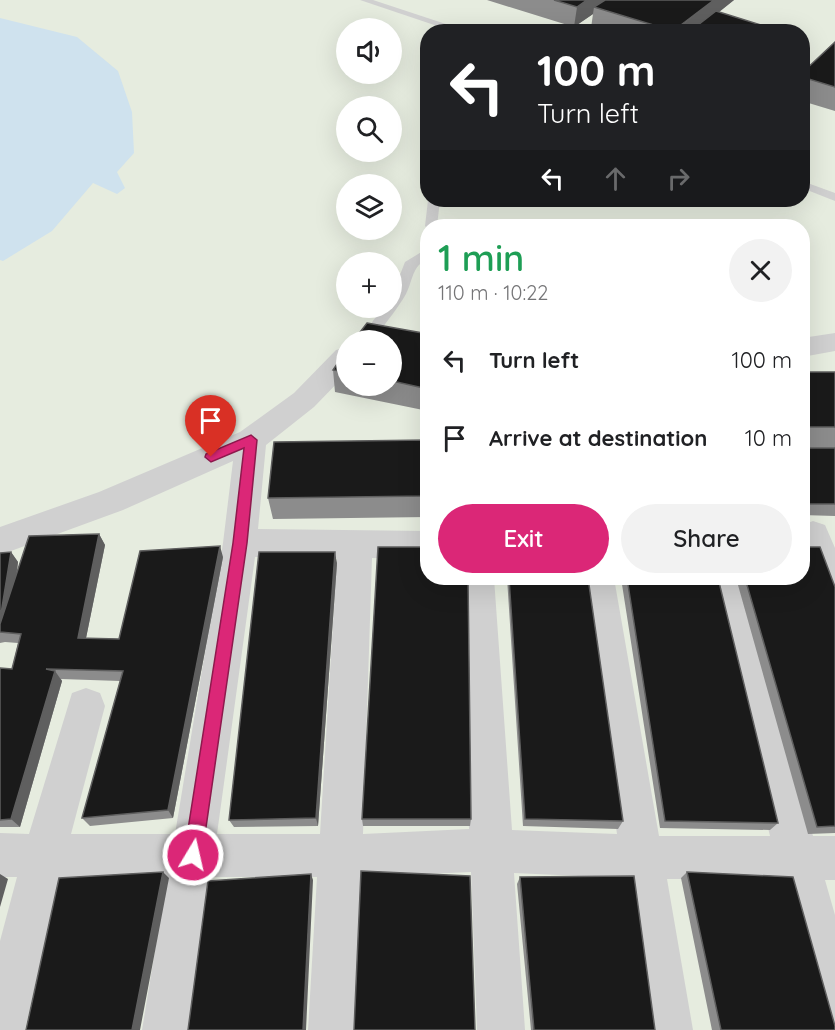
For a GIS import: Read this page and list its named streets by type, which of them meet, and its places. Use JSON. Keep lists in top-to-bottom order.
{
  "page": {
    "map_buttons": ["+", "−"],
    "turn": ["100 m", "Turn left"],
    "heading": ["1 min", "110 m · 10:22"],
    "list": [
      {
        "name": "Turn left",
        "value": "100 m"
      },
      {
        "name": "Arrive at destination",
        "value": "10 m"
      }
    ],
    "buttons": ["Exit", "Share"]
  }
}
